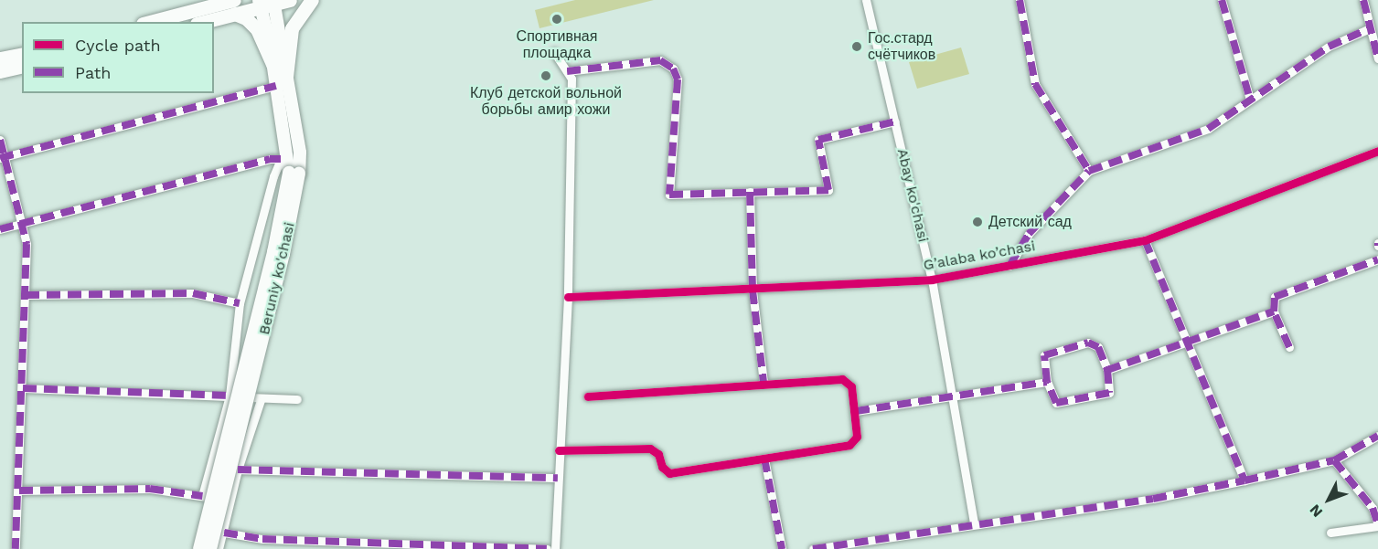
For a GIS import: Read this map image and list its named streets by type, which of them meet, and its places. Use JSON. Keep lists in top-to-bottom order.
{
  "streets": {
    "main road": ["Beruniy ko'chasi"],
    "street": ["Abay ko'chasi", "G’alaba ko’chasi"]
  },
  "crossings": [
    ["Abay ko'chasi", "G’alaba ko’chasi"]
  ],
  "places": [
    "Спортивная площадка",
    "Гос.стард счётчиков",
    "Клуб детской вольной борьбы амир хожи",
    "Детский сад"
  ],
  "legend": ["Cycle path", "Path"],
  "north": "bottom left"
}
